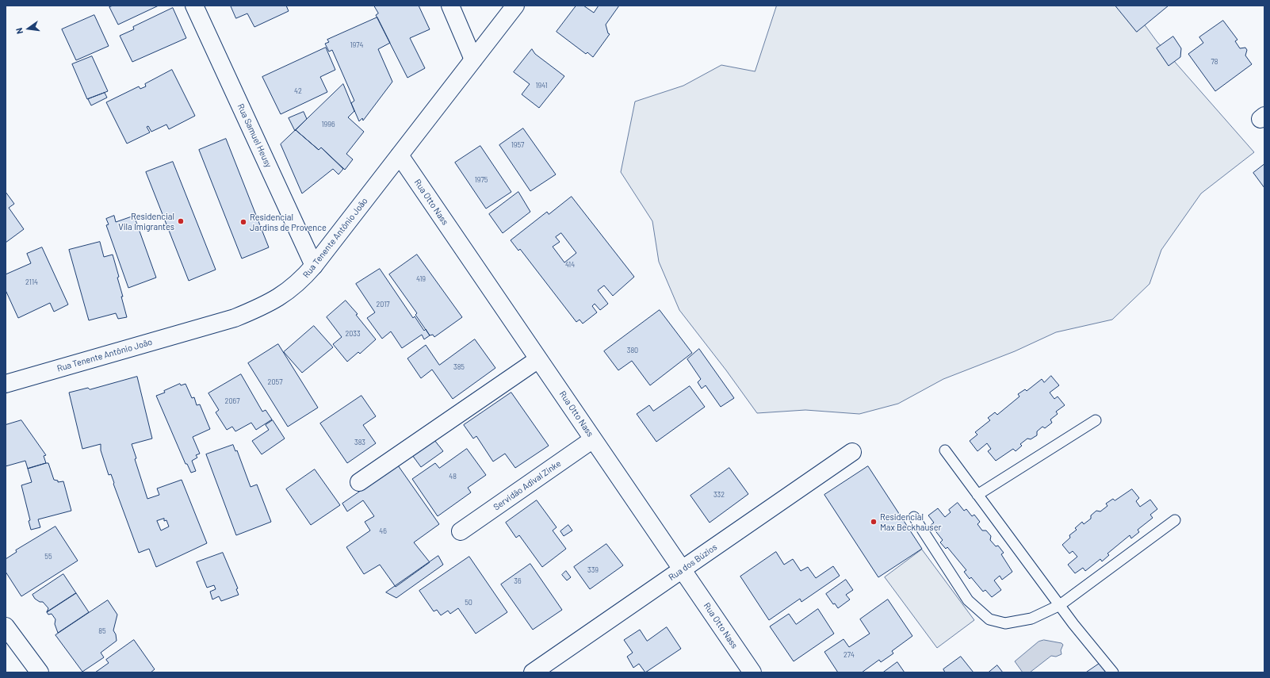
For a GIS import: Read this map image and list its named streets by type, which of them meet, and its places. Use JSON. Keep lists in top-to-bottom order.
{
  "streets": {
    "street": [
      "Rua Samuel Heusy",
      "Rua Otto Nass",
      "Rua Tenente Antônio João",
      "Servidão Adival Zinke",
      "Rua dos Búzios"
    ]
  },
  "crossings": [
    ["Rua Samuel Heusy", "Rua Tenente Antônio João"],
    ["Rua Otto Nass", "Rua Tenente Antônio João"],
    ["Rua Otto Nass", "Servidão Adival Zinke"],
    ["Rua Otto Nass", "Rua dos Búzios"]
  ],
  "places": ["Residencial Vila Imigrantes", "Residencial Jardins de Provence", "Residencial Max Beckhauser"],
  "house_numbers": [
    "1974",
    "78",
    "1941",
    "42",
    "1996",
    "1957",
    "1975",
    "414",
    "419",
    "2114",
    "2017",
    "2033",
    "380",
    "385",
    "2057",
    "2067",
    "383",
    "48",
    "332",
    "46",
    "55",
    "339",
    "36",
    "50",
    "85",
    "274"
  ],
  "north": "left"
}
